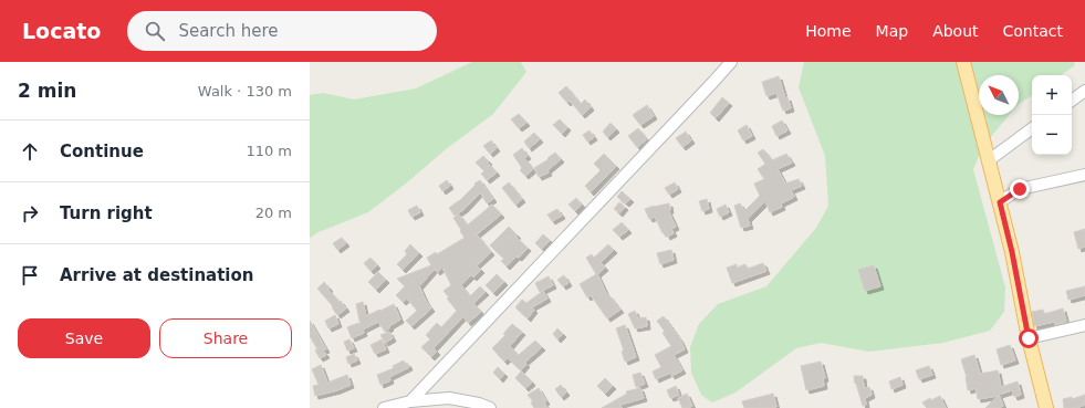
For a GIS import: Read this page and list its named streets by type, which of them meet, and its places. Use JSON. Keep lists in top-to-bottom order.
{
  "north": "top left",
  "page": {
    "header": "Locato",
    "search": "Search here",
    "nav": [
      "Home",
      "Map",
      "About",
      "Contact"
    ],
    "heading": ["2 min", "Walk · 130 m"],
    "map_buttons": ["+", "−"],
    "list": [
      ["Continue", "110 m"],
      ["Turn right", "20 m"],
      "Arrive at destination"
    ],
    "buttons": ["Save", "Share"]
  }
}
